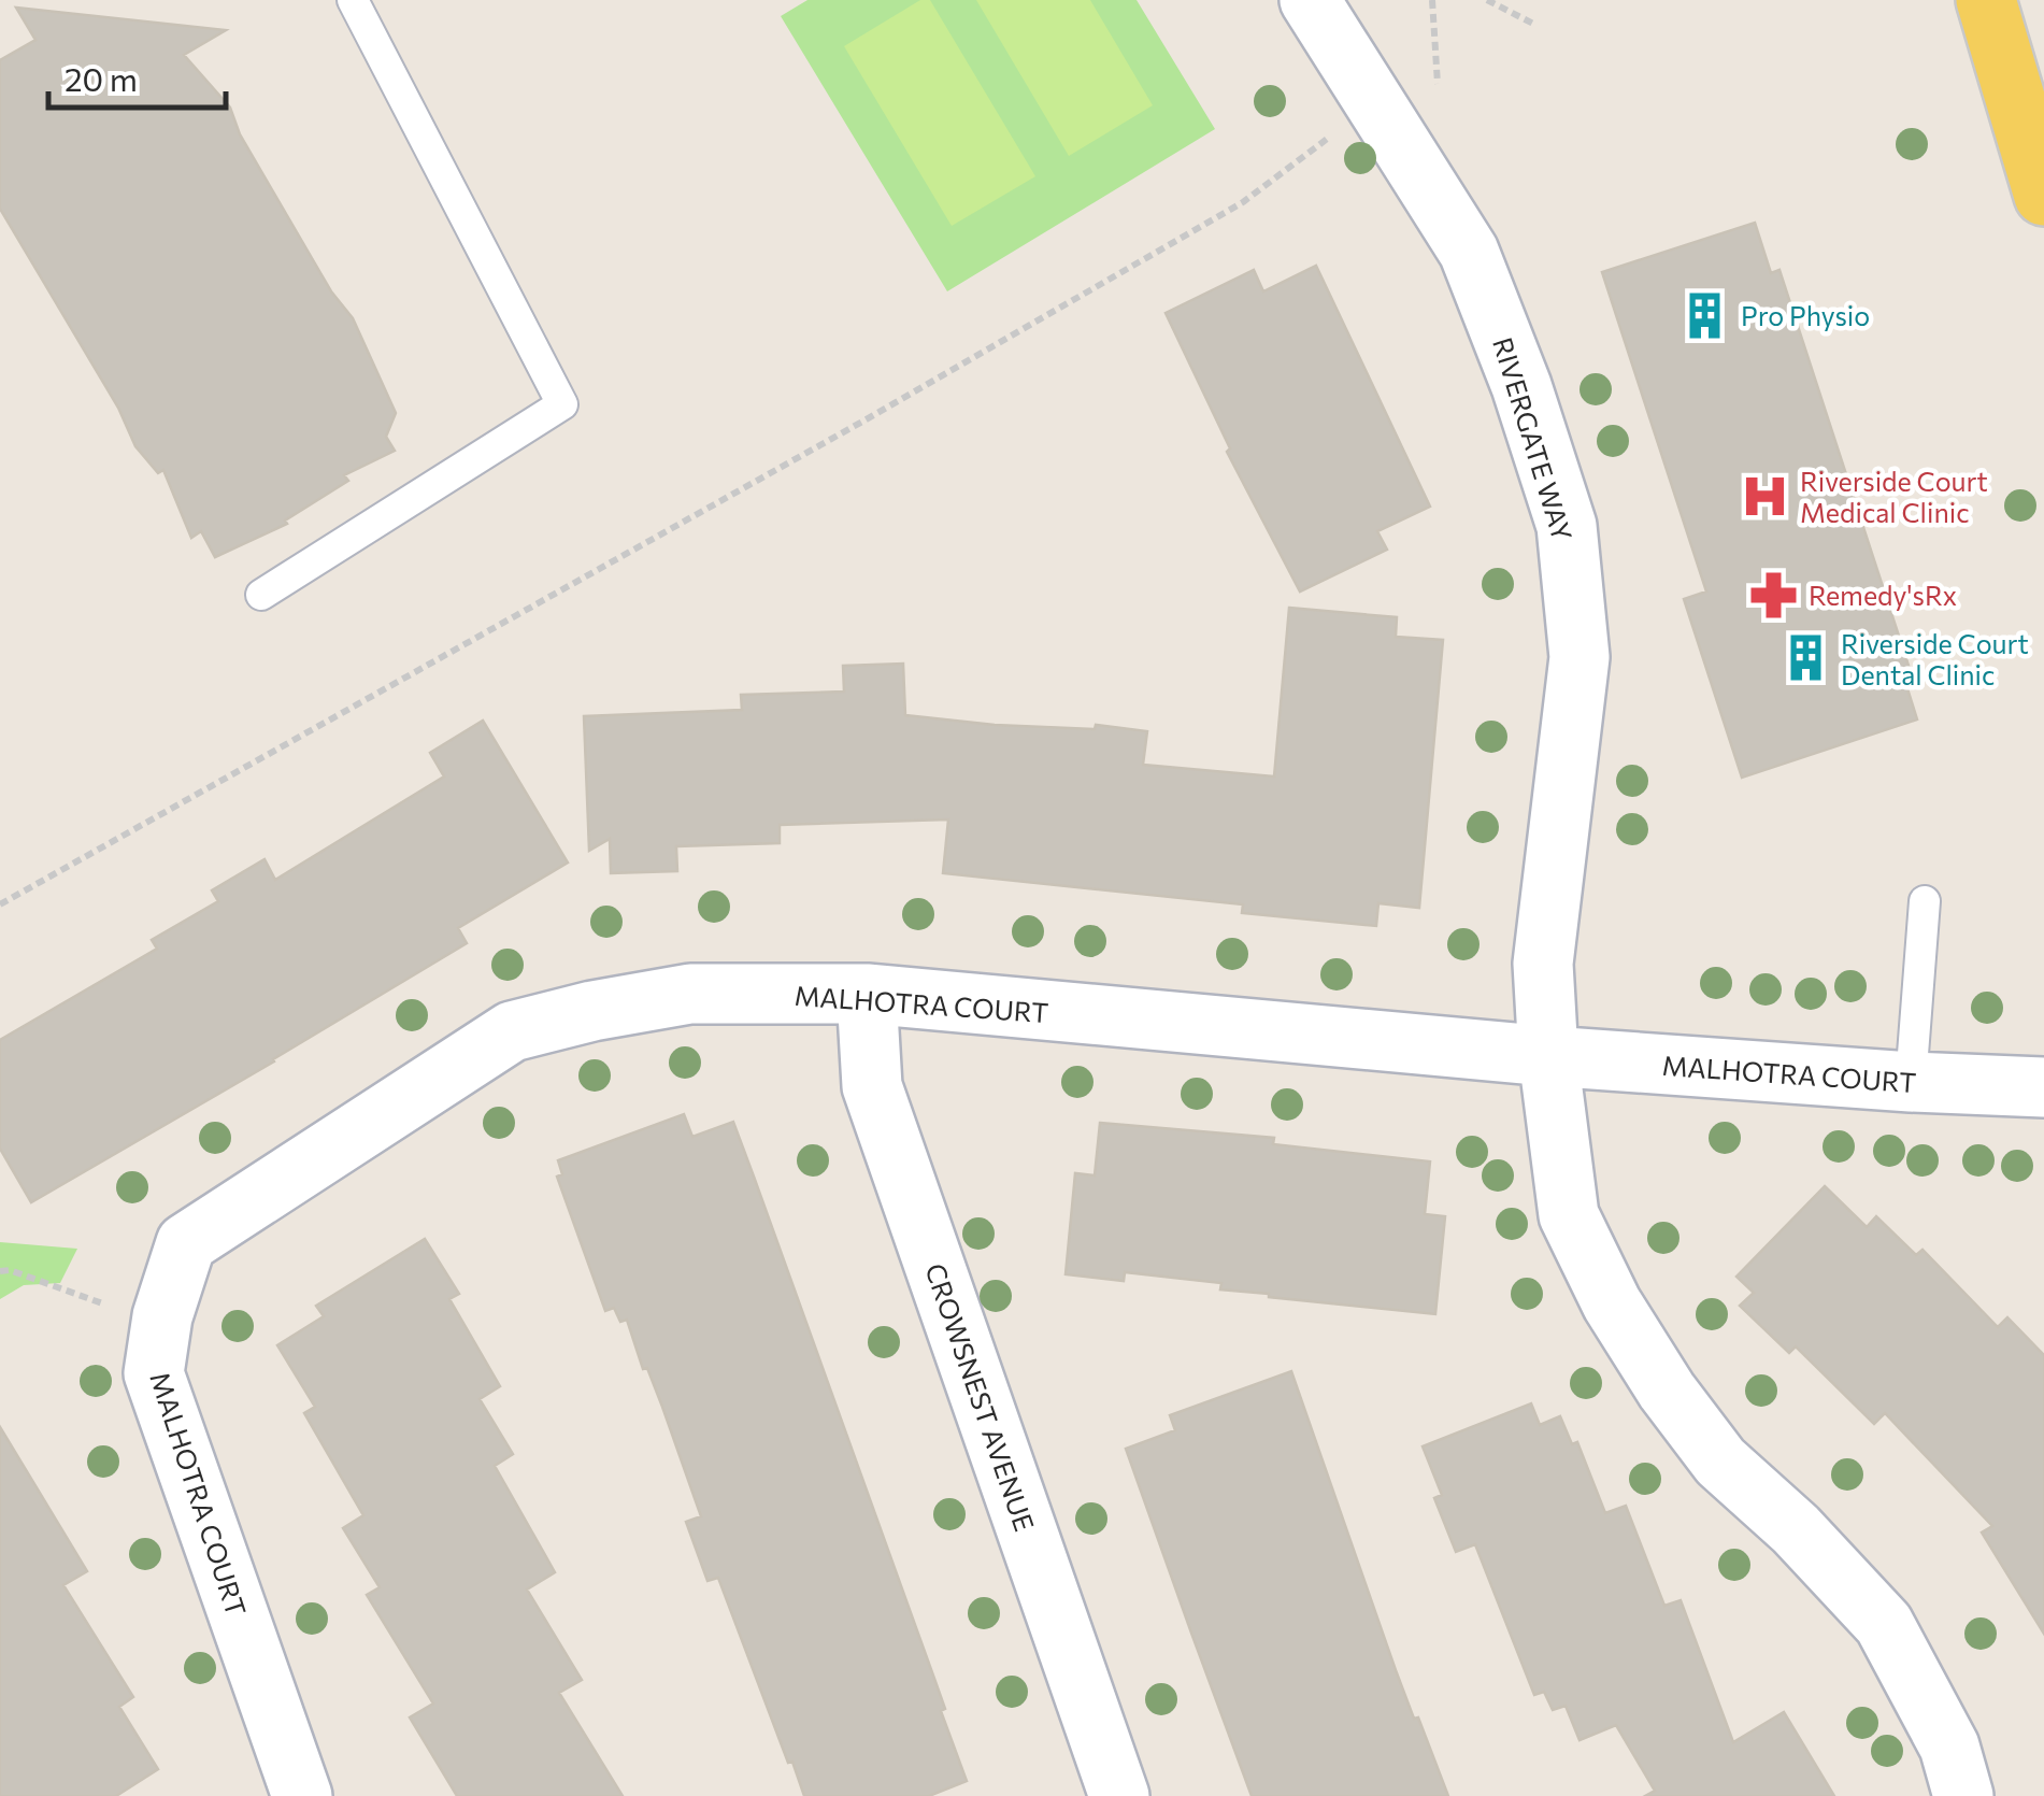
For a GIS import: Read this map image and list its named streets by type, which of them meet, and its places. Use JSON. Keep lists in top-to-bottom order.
{
  "streets": {
    "street": ["RIVERGATE WAY", "MALHOTRA COURT", "CROWSNEST AVENUE"]
  },
  "crossings": [
    ["RIVERGATE WAY", "MALHOTRA COURT"],
    ["MALHOTRA COURT", "CROWSNEST AVENUE"]
  ],
  "places": {
    "building": ["Pro Physio", "Riverside Court Dental Clinic"],
    "hospital": ["Riverside Court Medical Clinic"],
    "pharmacy": ["Remedy'sRx"]
  },
  "scale_bar": "20 m"
}
